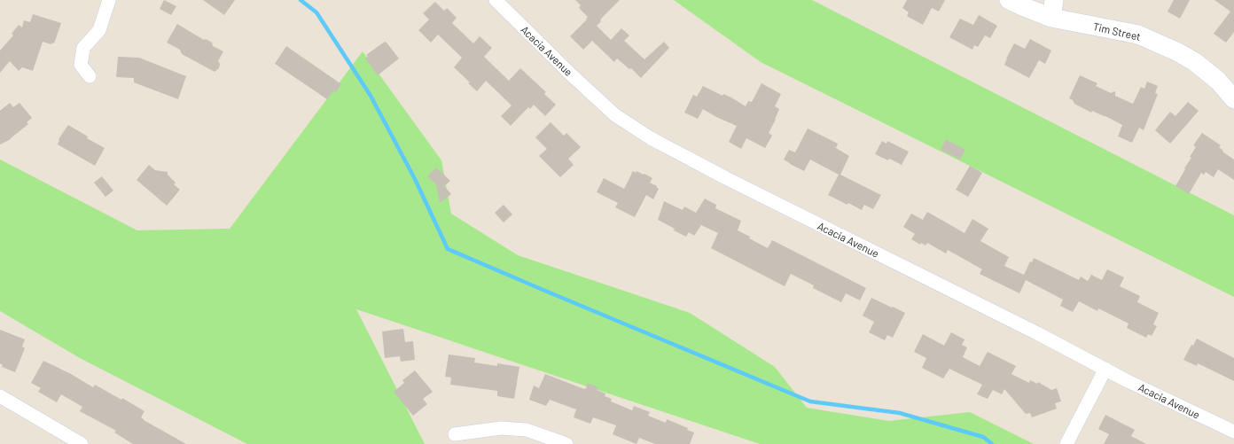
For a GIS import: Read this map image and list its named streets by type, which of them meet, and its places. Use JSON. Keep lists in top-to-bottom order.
{
  "streets": {
    "street": ["Tim Street", "Acacia Avenue"]
  }
}
